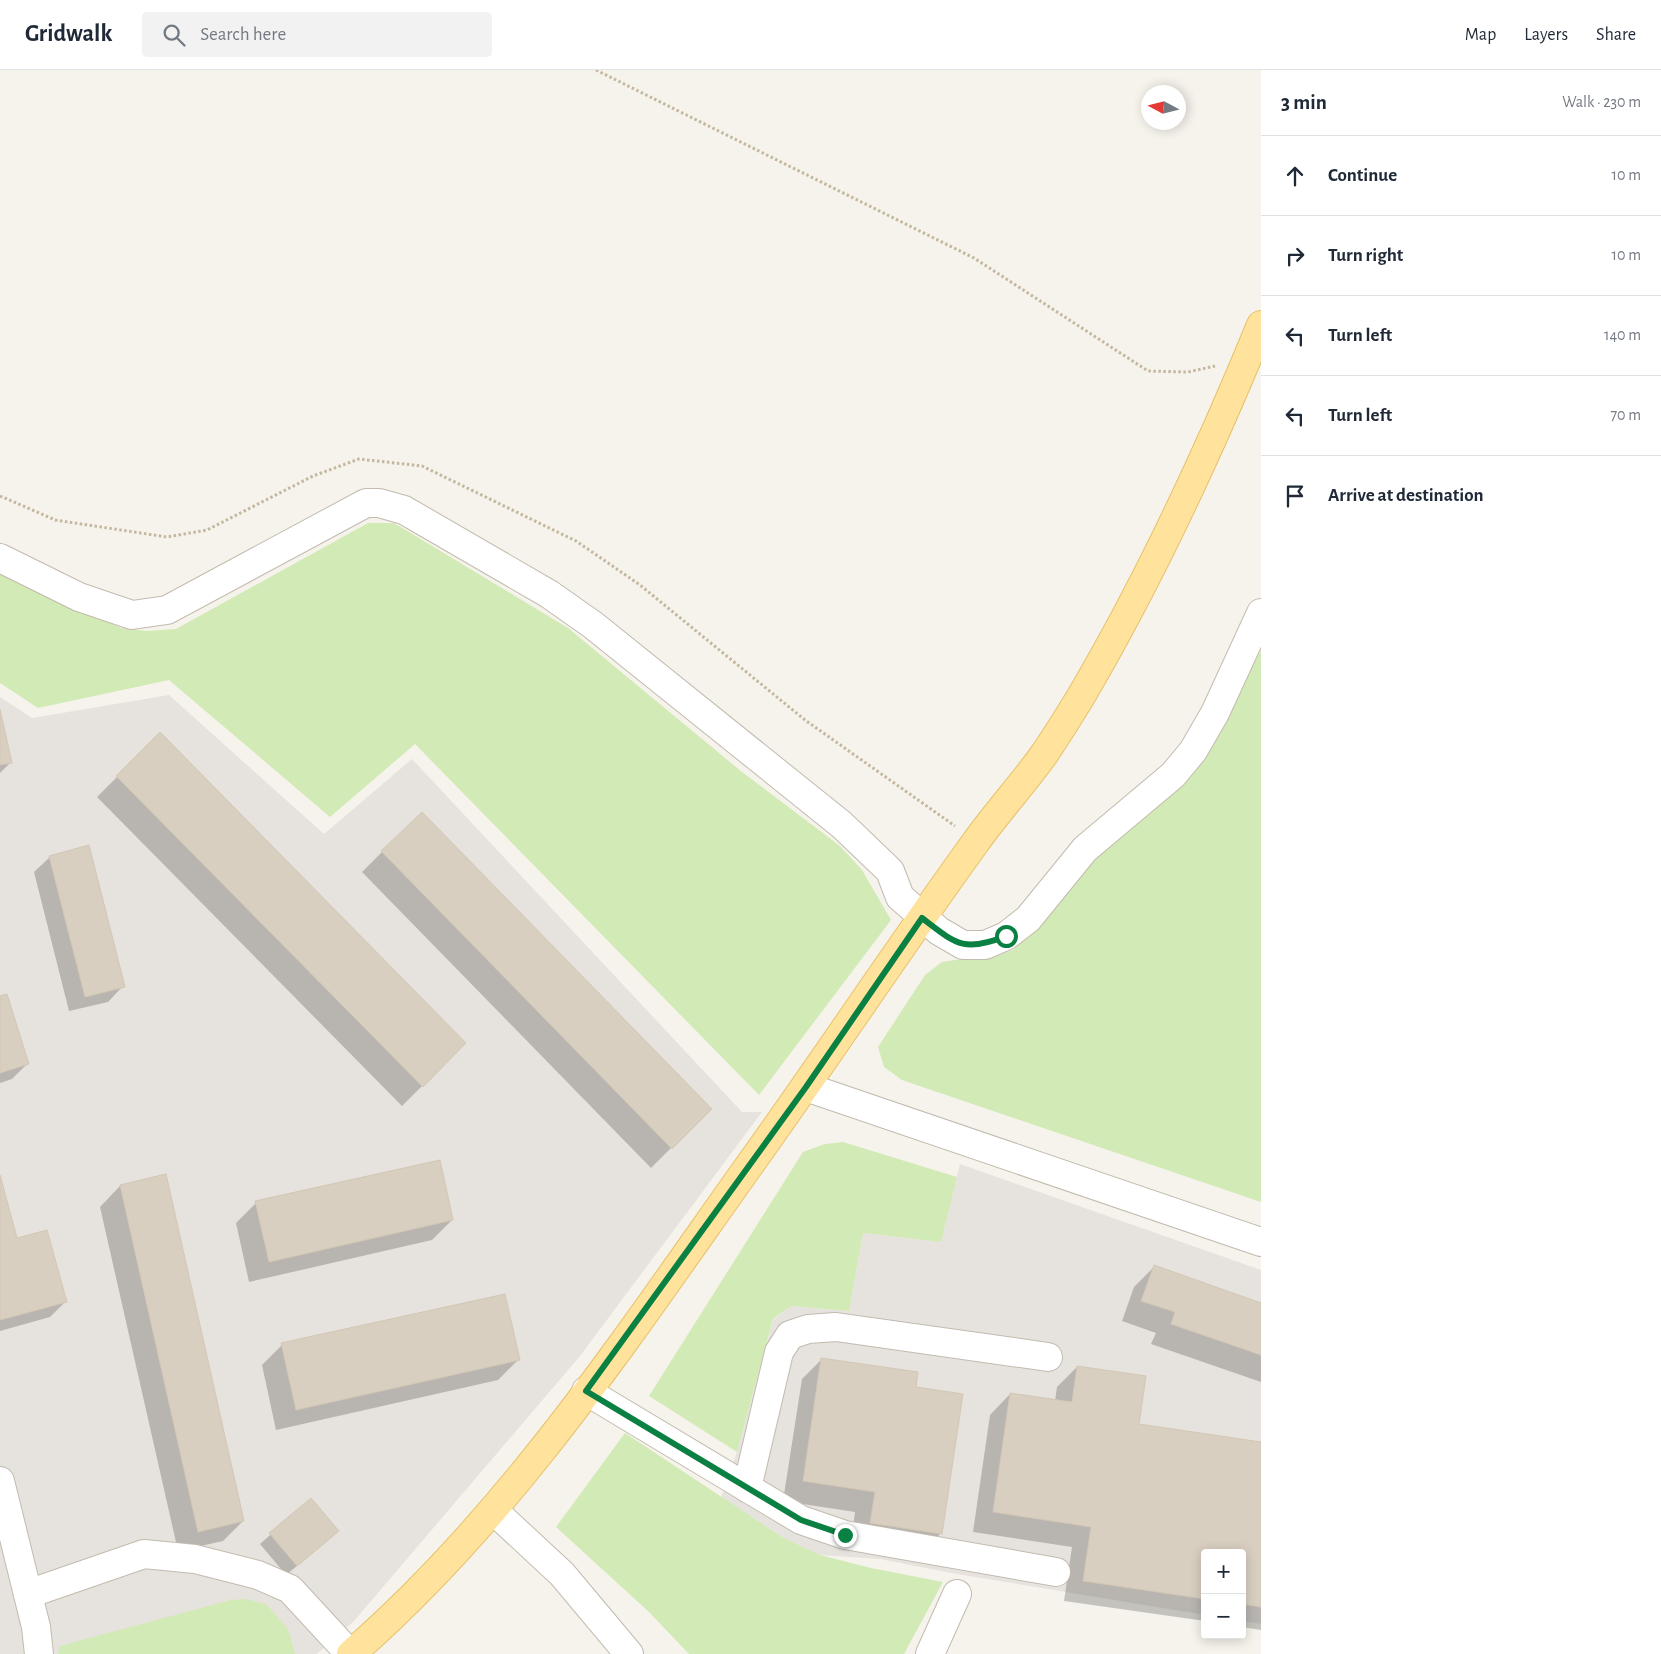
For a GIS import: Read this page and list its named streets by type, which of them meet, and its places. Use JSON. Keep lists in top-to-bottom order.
{
  "north": "left",
  "page": {
    "header": "Gridwalk",
    "search": "Search here",
    "nav": ["Map", "Layers", "Share"],
    "heading": ["3 min", "Walk · 230 m"],
    "list": [
      ["Continue", "10 m"],
      ["Turn right", "10 m"],
      ["Turn left", "140 m"],
      ["Turn left", "70 m"],
      "Arrive at destination"
    ],
    "map_buttons": ["+", "−"]
  }
}
